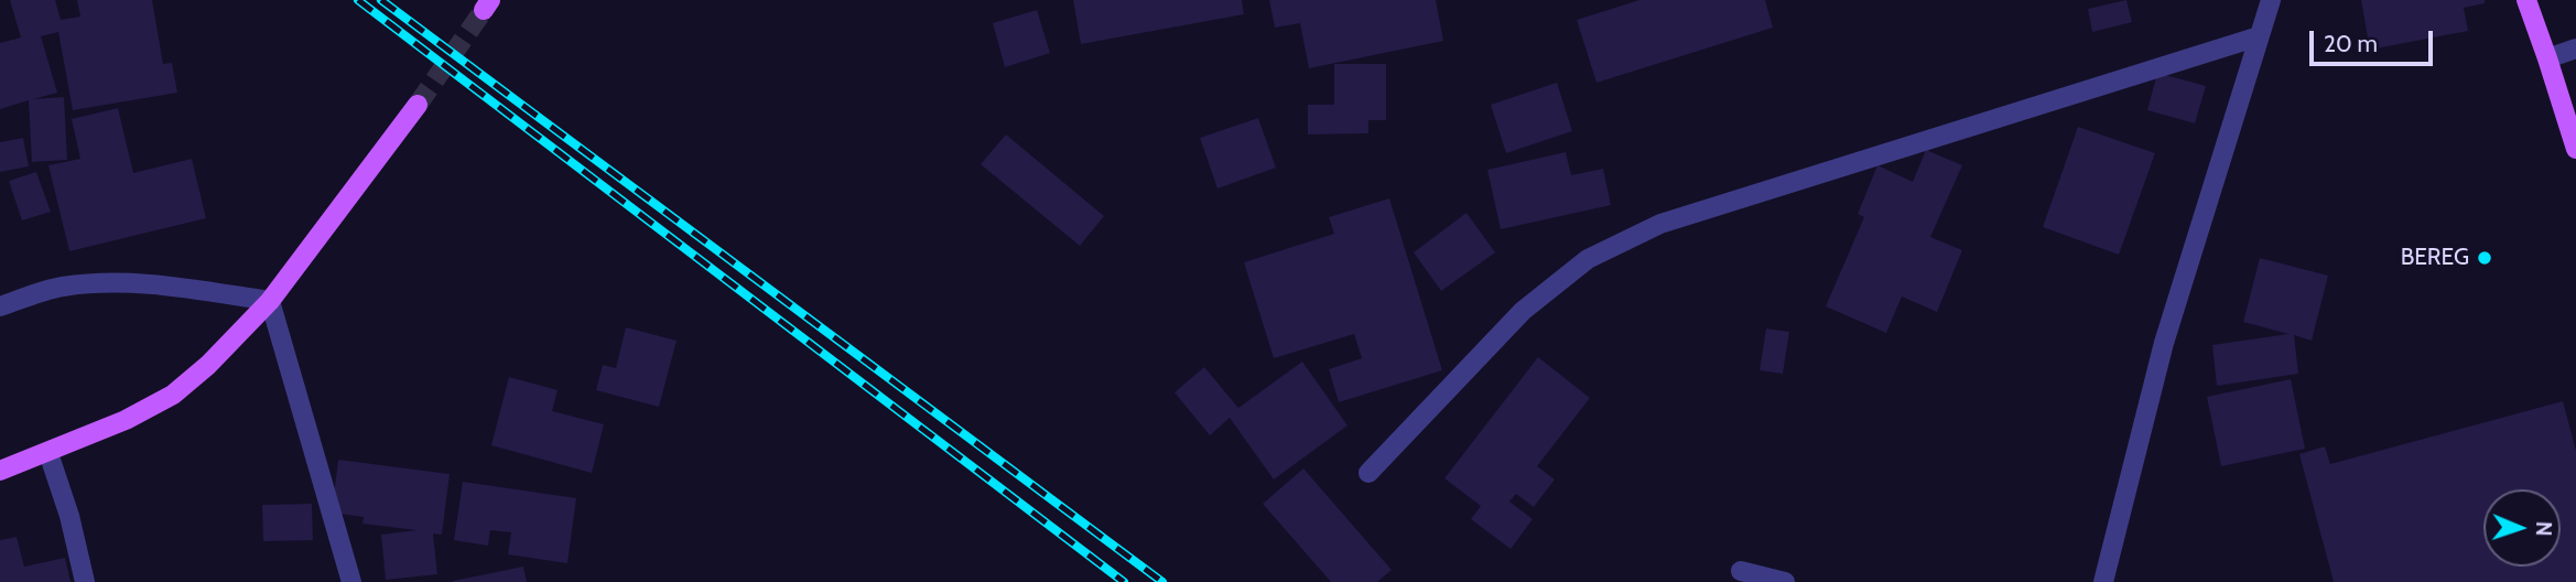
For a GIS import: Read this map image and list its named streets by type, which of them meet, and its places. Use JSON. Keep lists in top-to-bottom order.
{
  "places": ["BEREG"],
  "scale_bar": "20 m",
  "north": "right"
}
